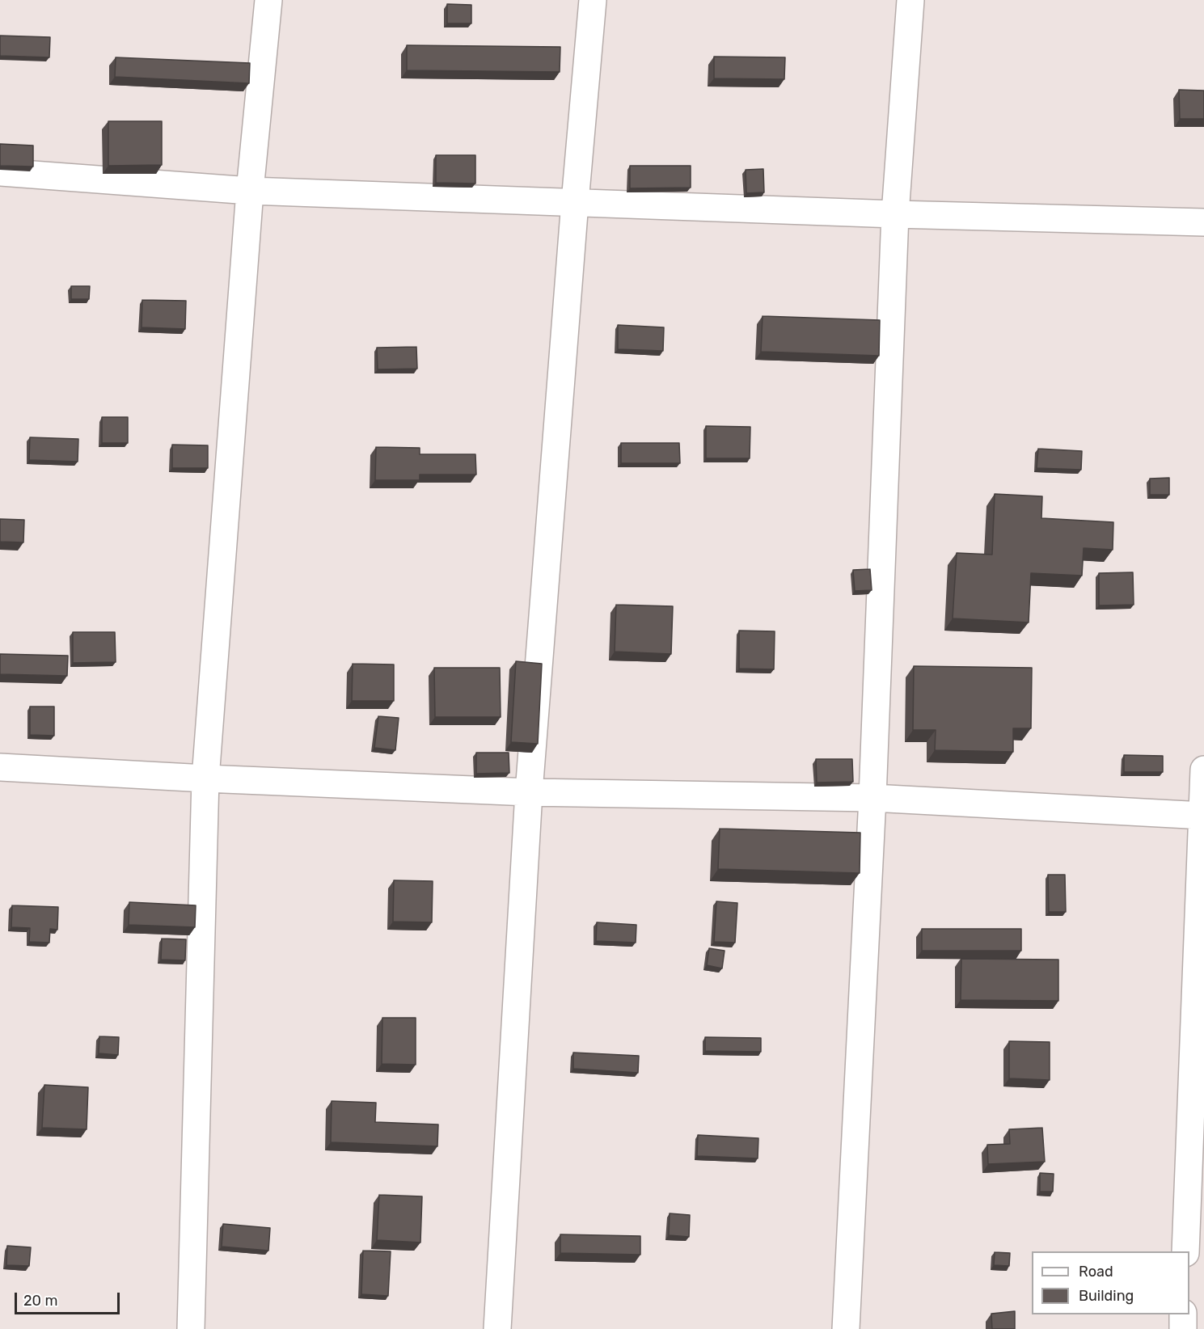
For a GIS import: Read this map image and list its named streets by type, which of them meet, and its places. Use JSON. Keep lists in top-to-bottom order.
{
  "legend": ["Road", "Building"],
  "scale_bar": "20 m"
}
